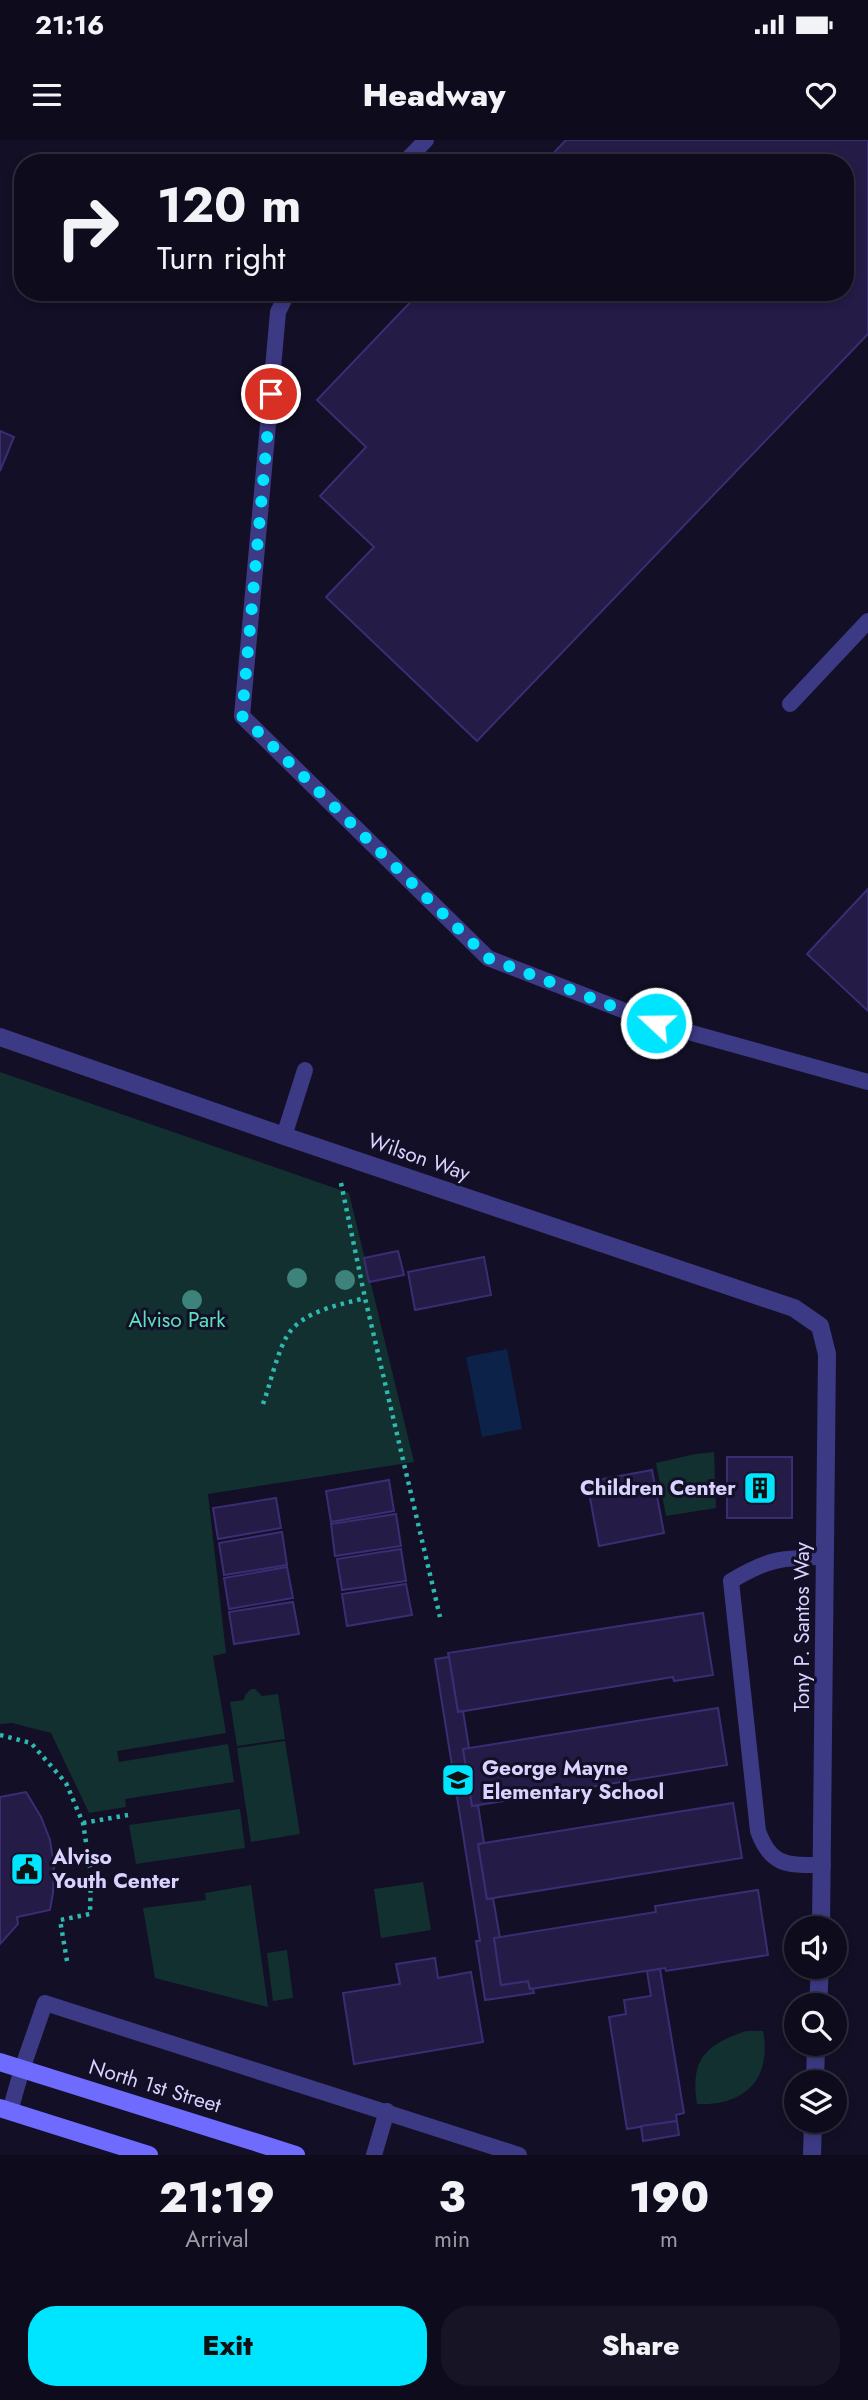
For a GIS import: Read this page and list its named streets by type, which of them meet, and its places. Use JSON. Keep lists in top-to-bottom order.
{
  "streets": {
    "main road": ["North 1st Street"],
    "street": ["Wilson Way", "Tony P. Santos Way"]
  },
  "crossings": [
    ["Wilson Way", "Tony P. Santos Way"]
  ],
  "parks": ["Alviso Park"],
  "places": {
    "building": ["Children Center"],
    "school or university": ["George Mayne Elementary School"],
    "public building": ["Alviso Youth Center"]
  },
  "page": {
    "status": "21:16",
    "header": "Headway",
    "turn": ["120 m", "Turn right"],
    "eta": [
      "21:19",
      "Arrival",
      "3",
      "min",
      "190",
      "m"
    ],
    "buttons": ["Exit", "Share"]
  }
}
